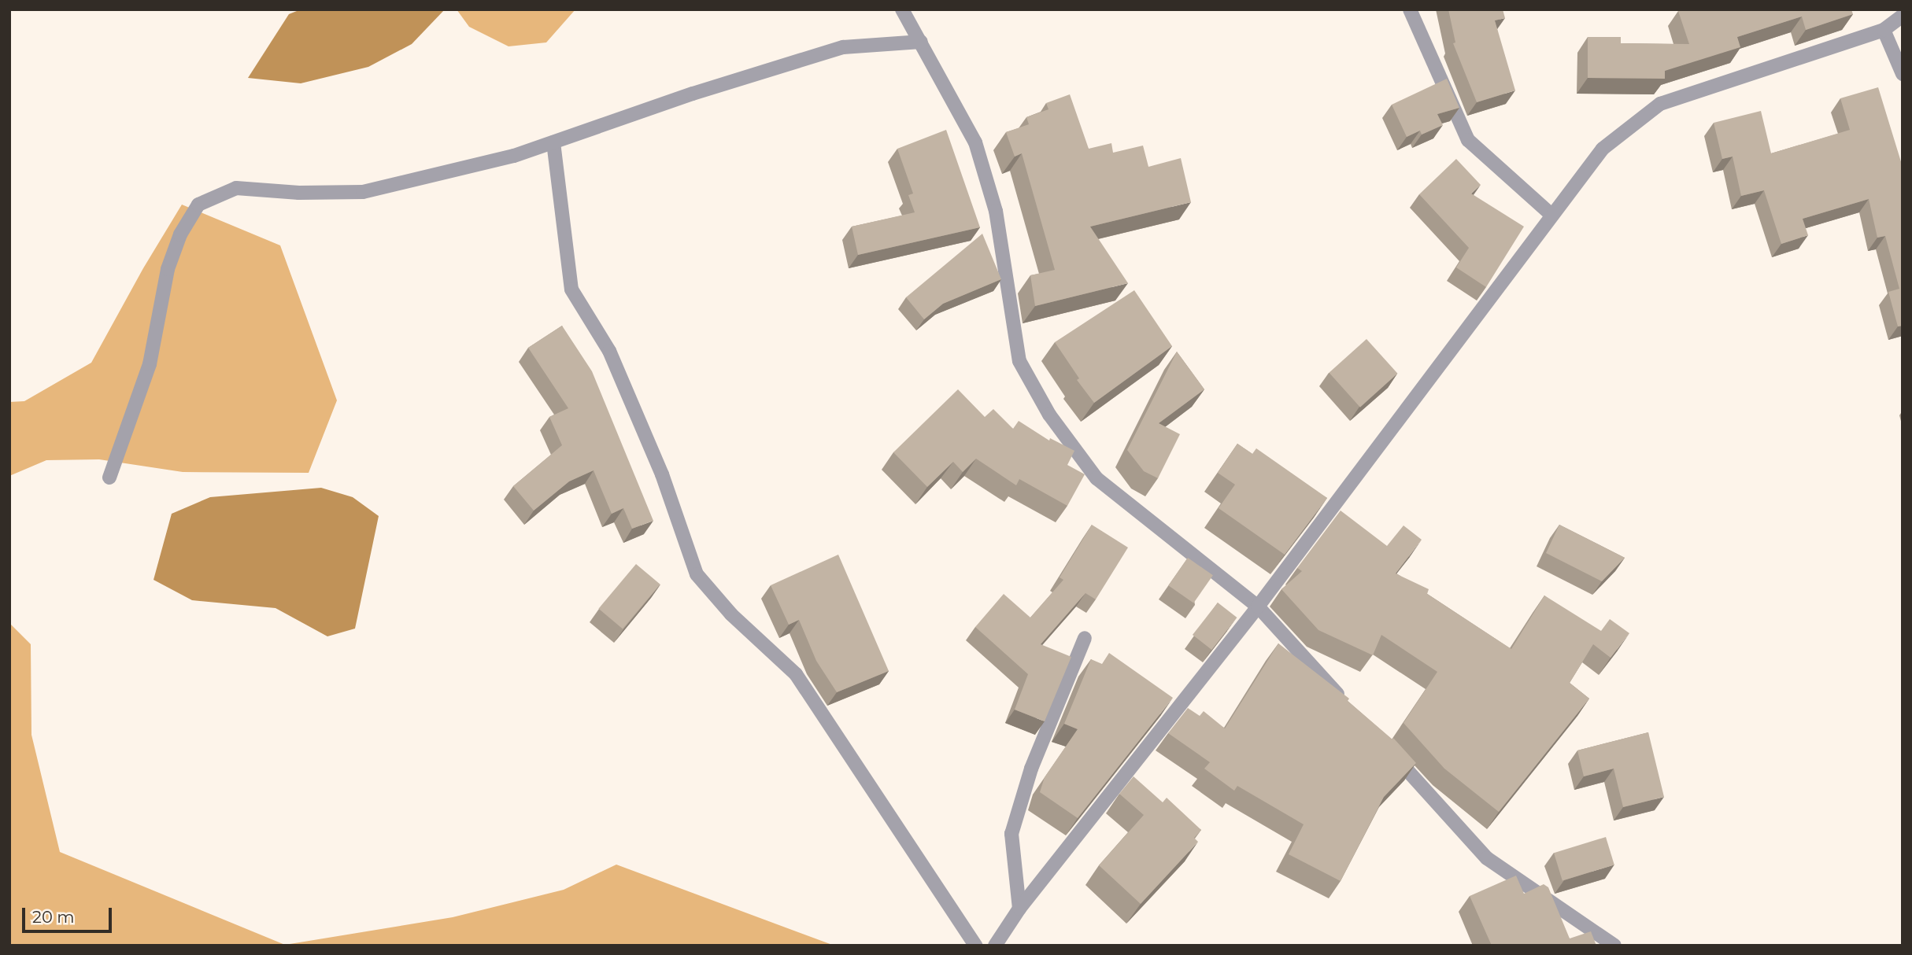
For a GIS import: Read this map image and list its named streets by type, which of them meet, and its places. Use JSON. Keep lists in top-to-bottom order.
{
  "scale_bar": "20 m"
}
